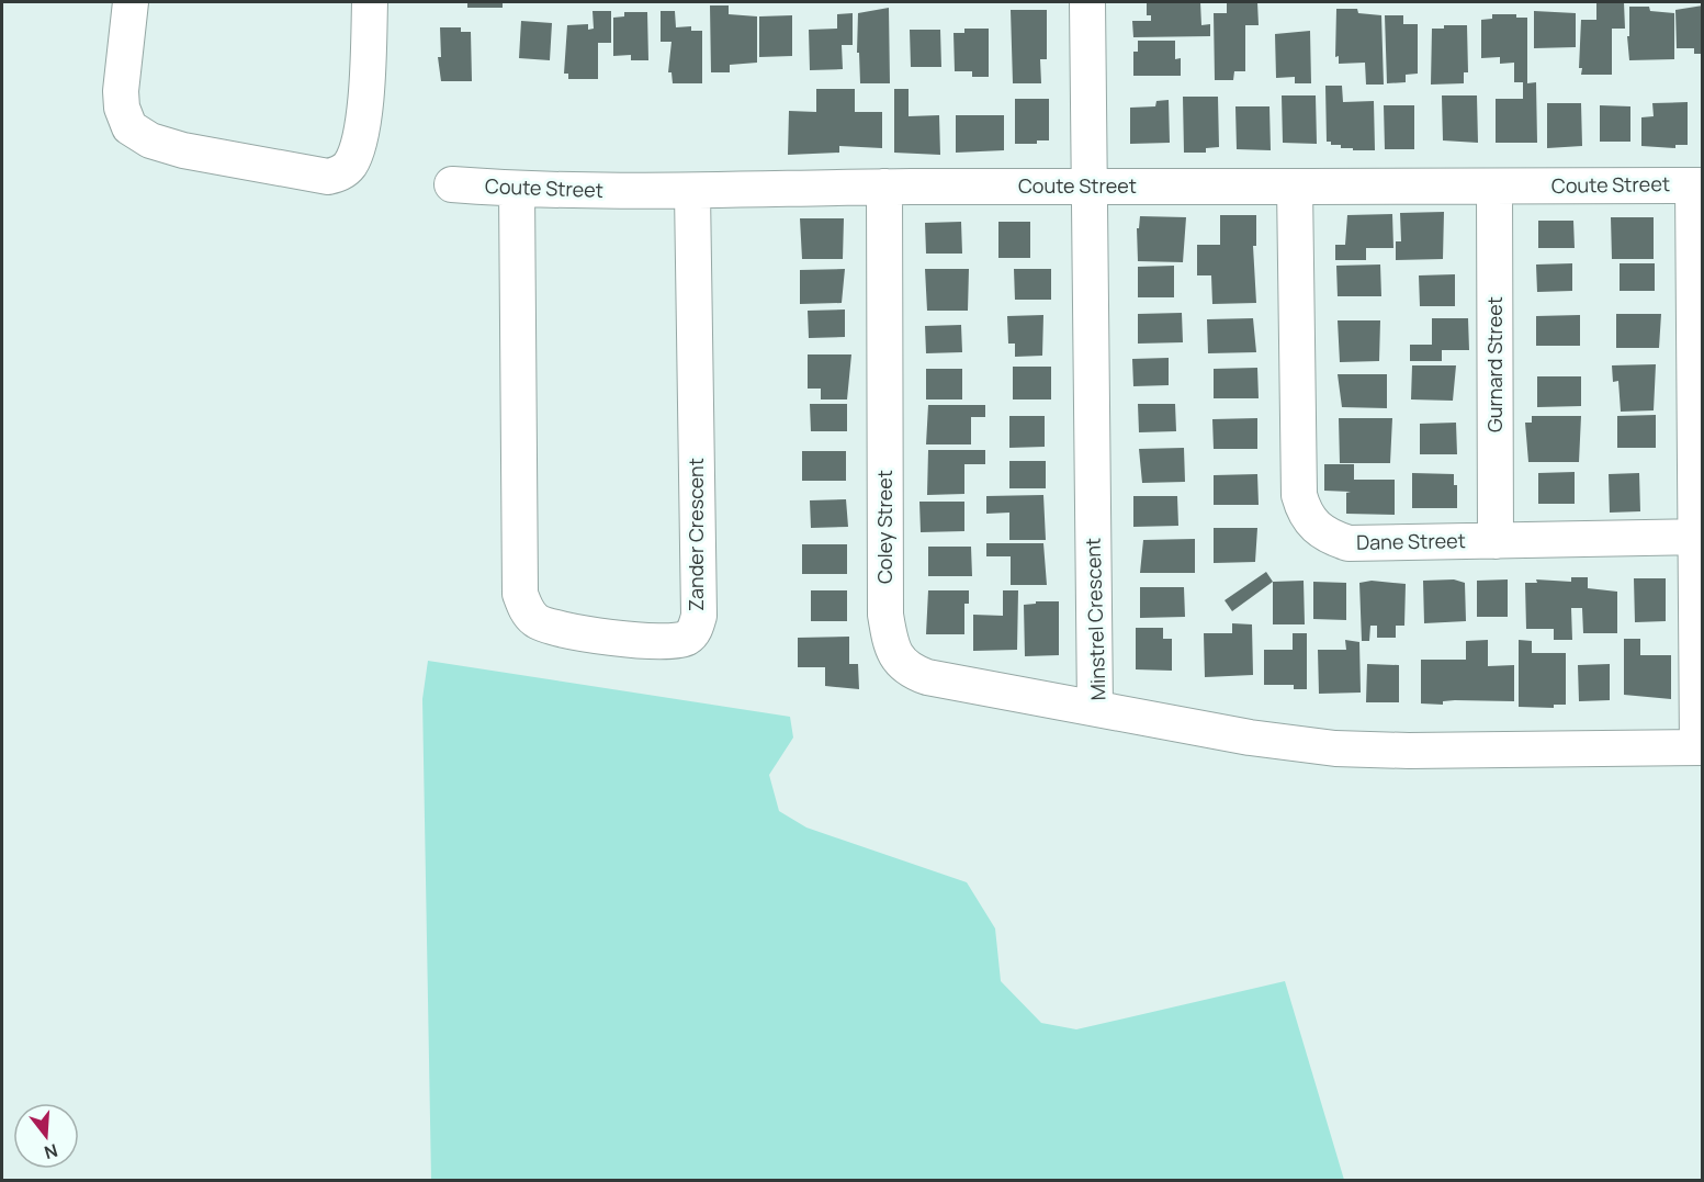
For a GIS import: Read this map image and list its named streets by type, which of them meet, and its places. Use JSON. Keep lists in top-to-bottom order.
{
  "streets": {
    "street": [
      "Coute Street",
      "Gurnard Street",
      "Coley Street",
      "Zander Crescent",
      "Dane Street",
      "Minstrel Crescent"
    ]
  },
  "crossings": [
    ["Coute Street", "Gurnard Street"],
    ["Coute Street", "Coley Street"],
    ["Coute Street", "Zander Crescent"],
    ["Coute Street", "Dane Street"],
    ["Coute Street", "Minstrel Crescent"],
    ["Gurnard Street", "Dane Street"],
    ["Coley Street", "Minstrel Crescent"]
  ],
  "north": "bottom"
}
